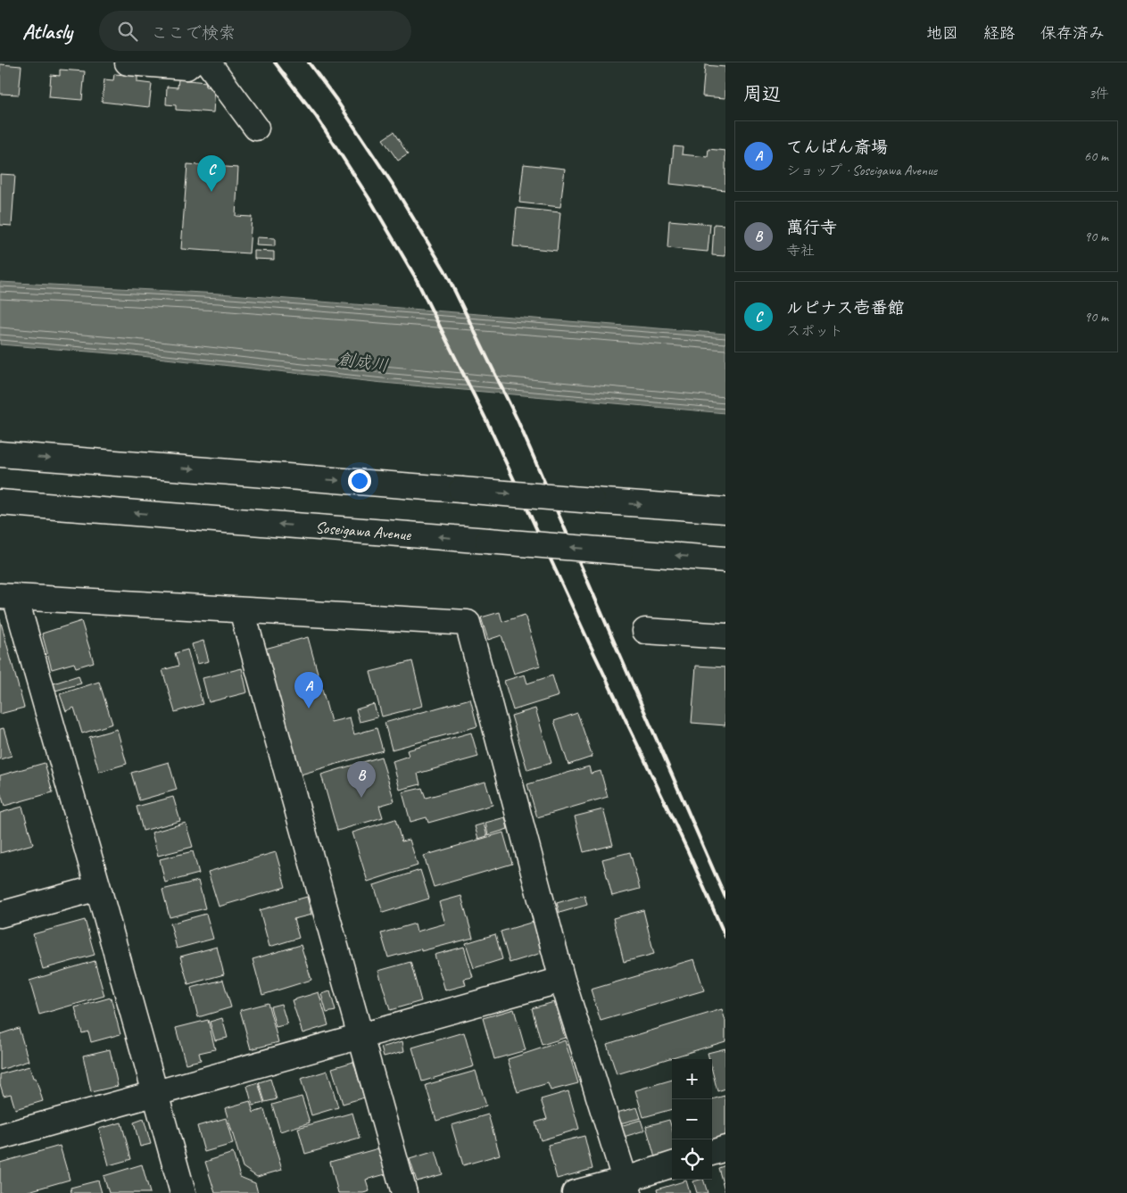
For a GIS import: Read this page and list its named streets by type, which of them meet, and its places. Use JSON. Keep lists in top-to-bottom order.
{
  "streets": {
    "main road": ["Soseigawa Avenue"]
  },
  "water": ["創成川"],
  "page": {
    "header": "Atlasly",
    "search": "ここで検索",
    "nav": ["地図", "経路", "保存済み"],
    "heading": ["周辺", "3件"],
    "list": [
      {
        "mark": "A",
        "name": "てんぱん斎場",
        "note": "ショップ · Soseigawa Avenue",
        "value": "60 m"
      },
      {
        "mark": "B",
        "name": "萬行寺",
        "note": "寺社",
        "value": "90 m"
      },
      {
        "mark": "C",
        "name": "ルピナス壱番館",
        "note": "スポット",
        "value": "90 m"
      }
    ],
    "pins": ["C", "A", "B"],
    "map_buttons": ["+", "−"]
  }
}
